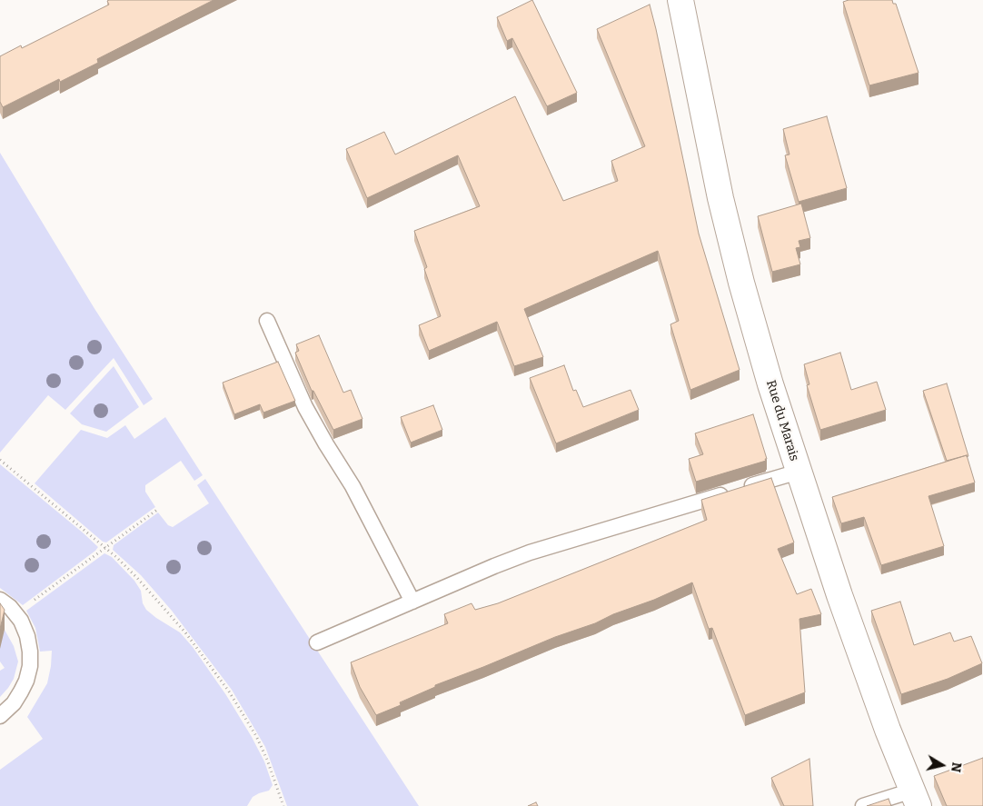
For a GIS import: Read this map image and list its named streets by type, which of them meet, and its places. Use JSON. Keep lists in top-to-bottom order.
{
  "streets": {
    "street": ["Rue du Marais"]
  },
  "north": "right"
}
